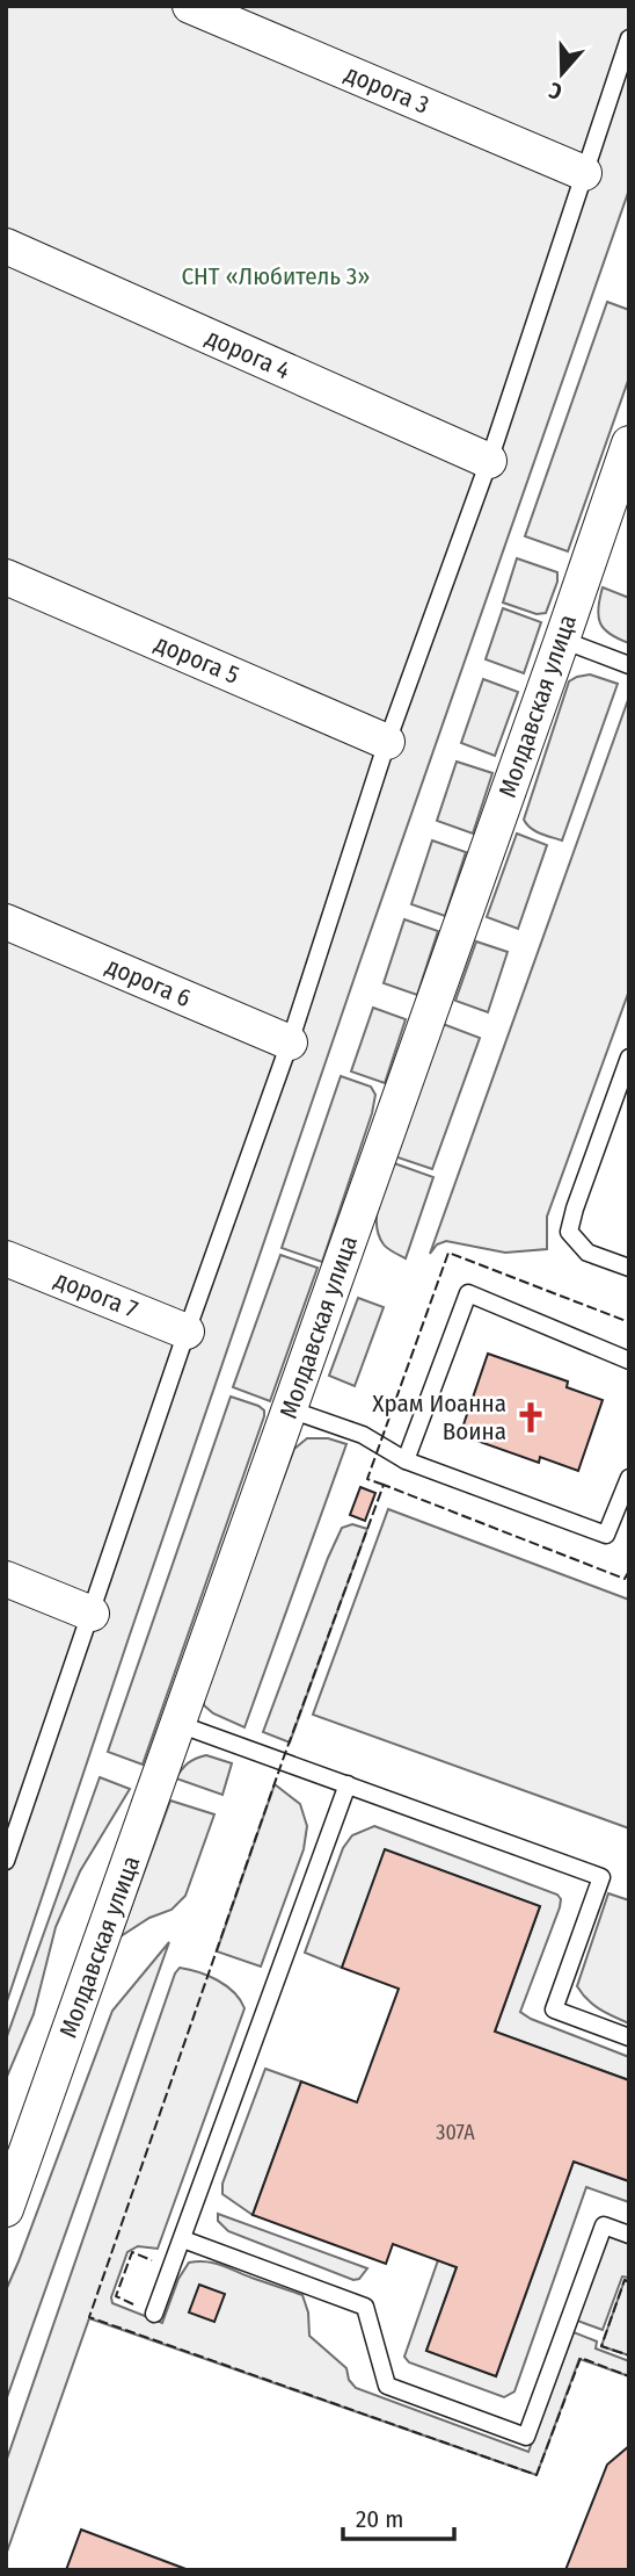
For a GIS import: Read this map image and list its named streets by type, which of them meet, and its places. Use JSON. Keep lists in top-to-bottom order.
{
  "streets": {
    "street": [
      "дорога 3",
      "дорога 4",
      "дорога 5",
      "Молдавская улица",
      "дорога 6",
      "дорога 7"
    ]
  },
  "parks": ["СНТ «Любитель 3»"],
  "places": {
    "church": ["Храм Иоанна Воина"]
  },
  "house_numbers": ["307А"],
  "scale_bar": "20 m",
  "north": "bottom"
}
